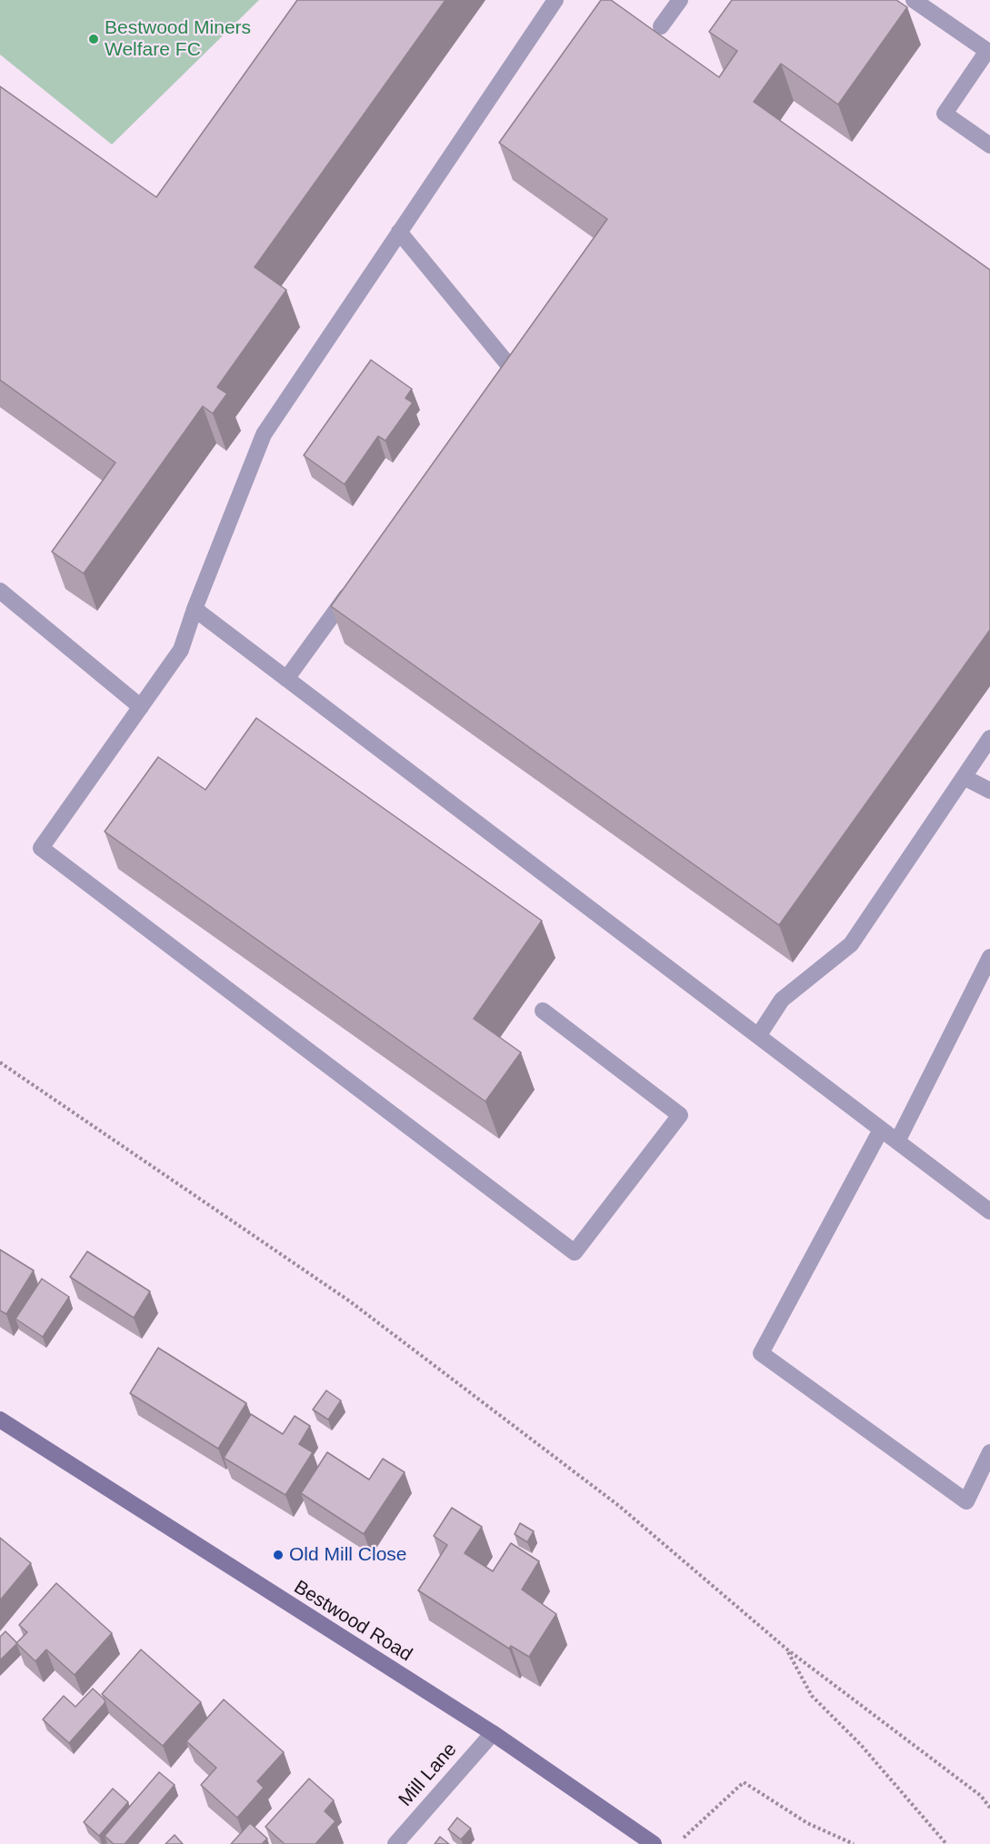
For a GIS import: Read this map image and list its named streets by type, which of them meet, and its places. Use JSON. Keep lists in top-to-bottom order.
{
  "streets": {
    "main road": ["Bestwood Road"],
    "street": ["Mill Lane"]
  },
  "crossings": [
    ["Bestwood Road", "Mill Lane"]
  ],
  "places": ["Bestwood Miners Welfare FC", "Old Mill Close"]
}
